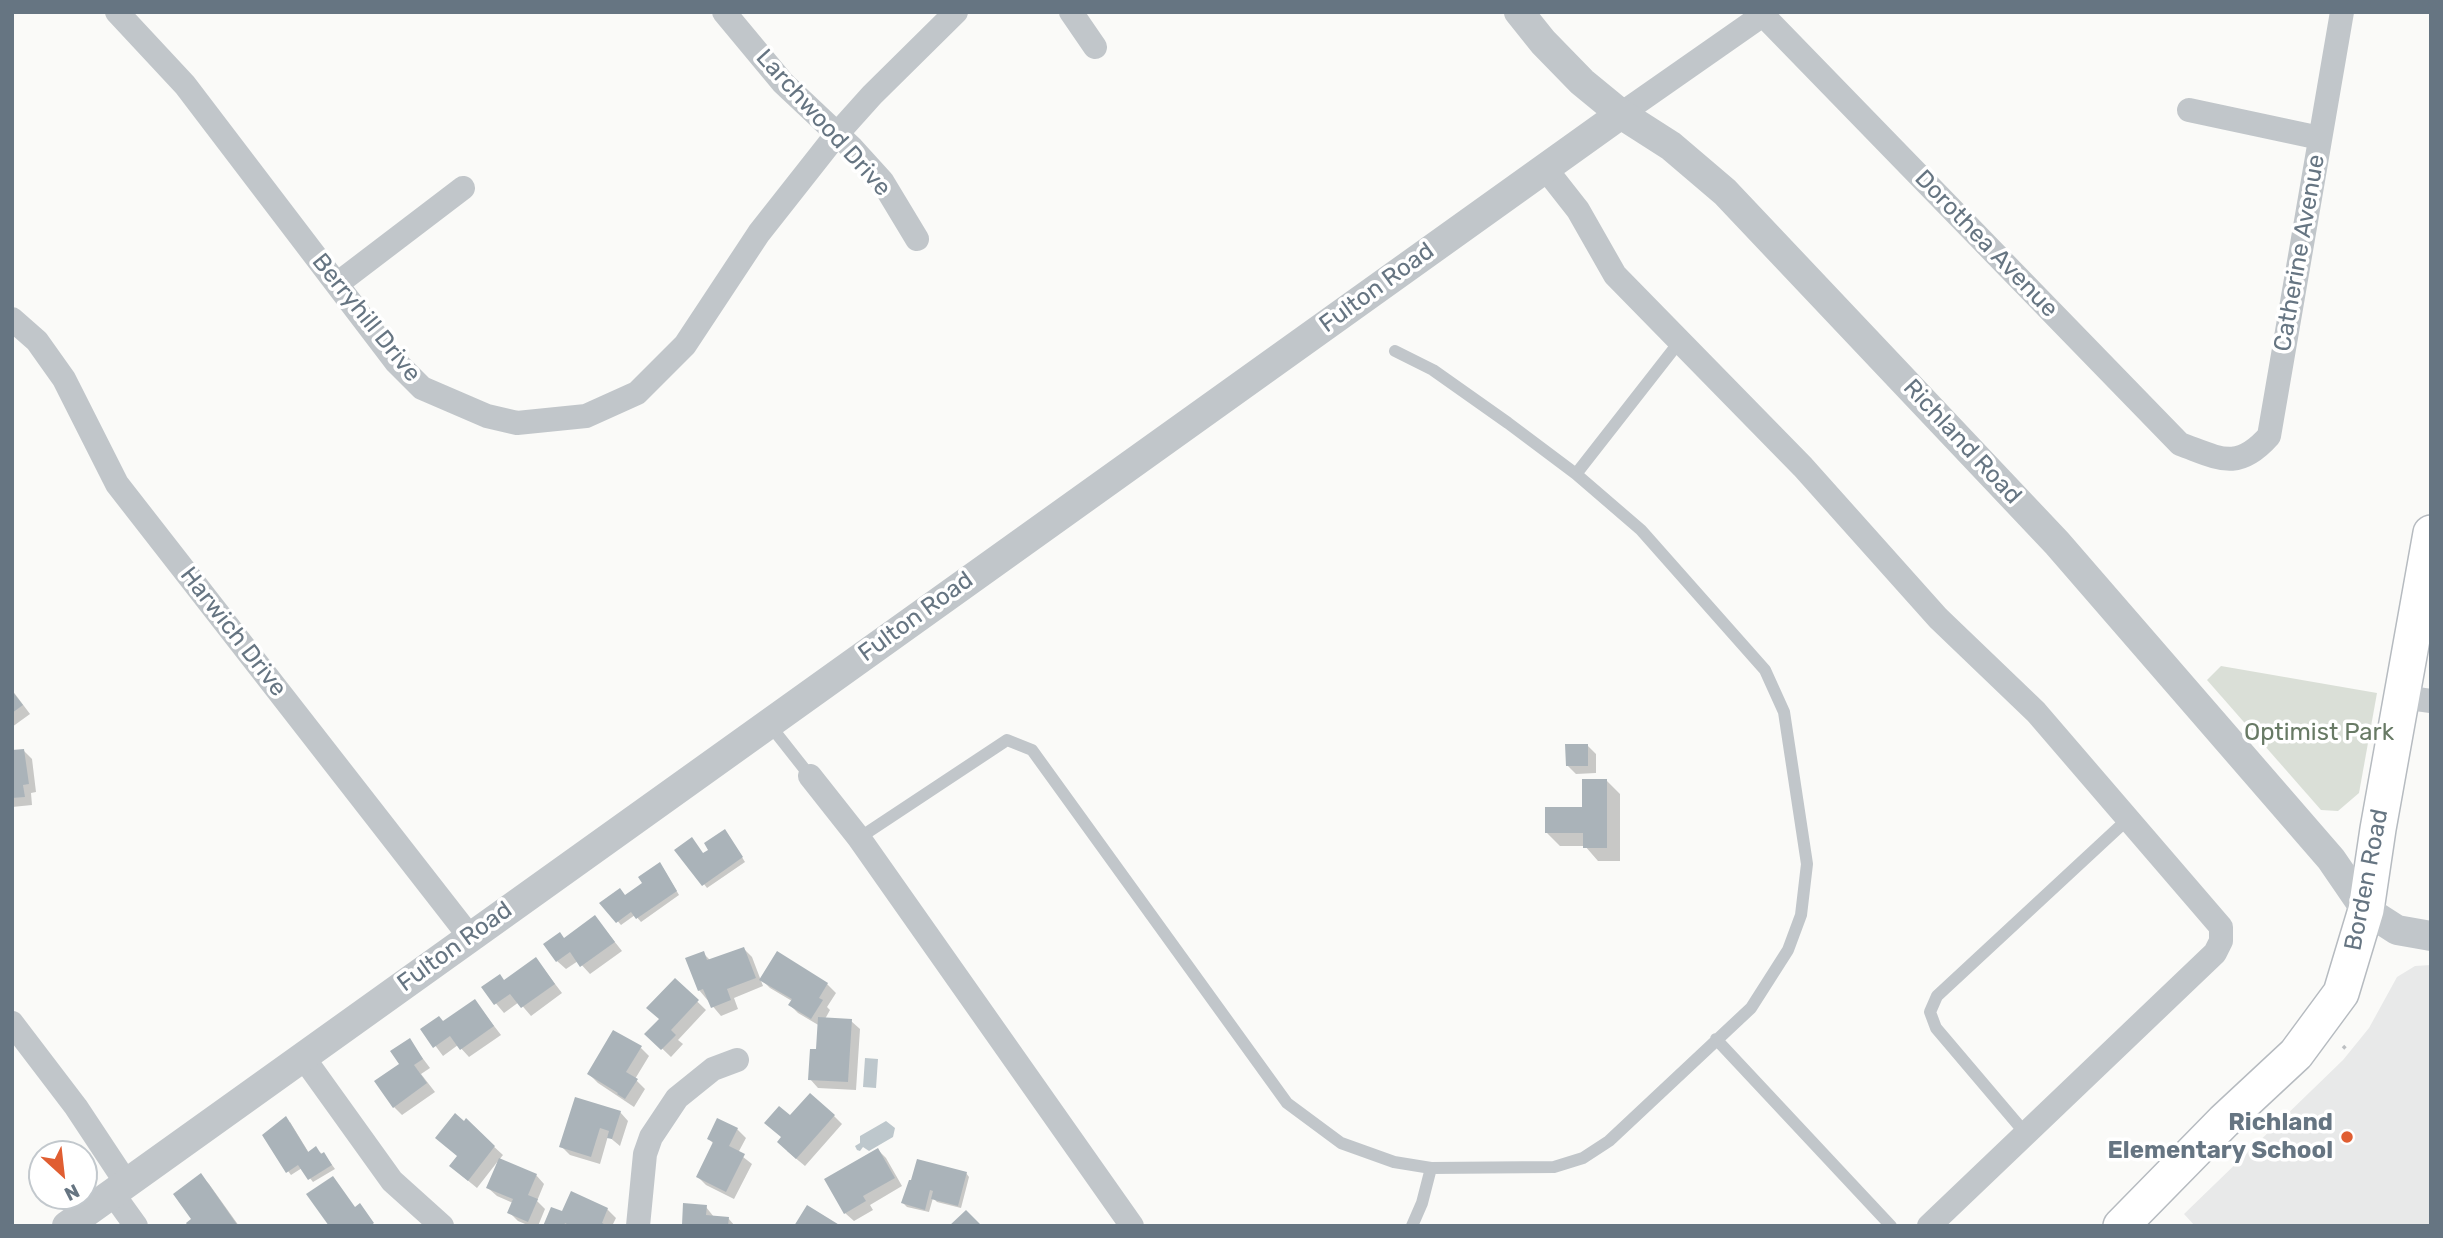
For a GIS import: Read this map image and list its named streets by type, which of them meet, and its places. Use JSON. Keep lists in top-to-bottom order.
{
  "streets": {
    "main road": ["Borden Road"],
    "street": [
      "Larchwood Drive",
      "Dorothea Avenue",
      "Catherine Avenue",
      "Fulton Road",
      "Berryhill Drive",
      "Richland Road",
      "Harwich Drive"
    ]
  },
  "crossings": [
    ["Larchwood Drive", "Berryhill Drive"],
    ["Dorothea Avenue", "Catherine Avenue"],
    ["Dorothea Avenue", "Fulton Road"],
    ["Fulton Road", "Richland Road"],
    ["Fulton Road", "Harwich Drive"],
    ["Richland Road", "Borden Road"]
  ],
  "parks": ["Optimist Park"],
  "places": ["Richland Elementary School"],
  "north": "bottom right"
}
